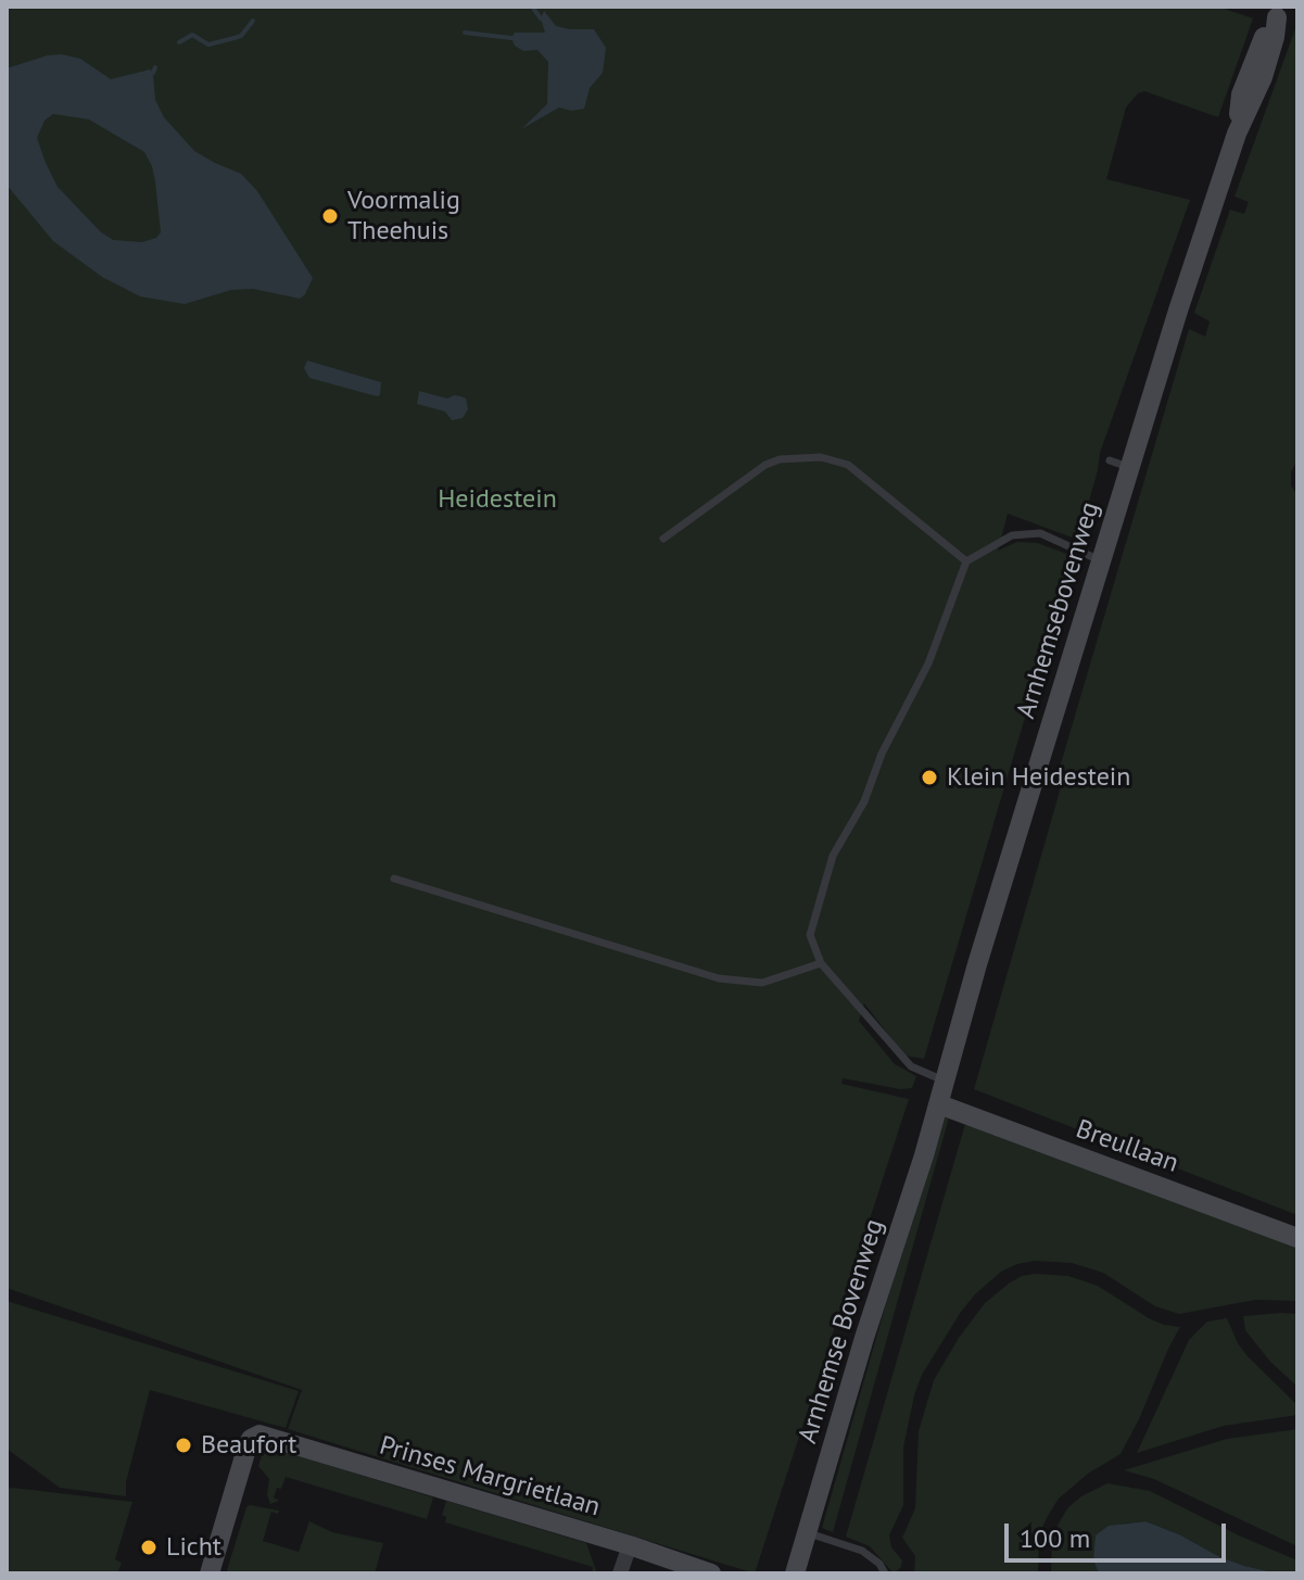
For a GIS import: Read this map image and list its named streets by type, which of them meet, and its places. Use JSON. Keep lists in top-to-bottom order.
{
  "streets": {
    "main road": [
      "Arnhemsebovenweg",
      "Breullaan",
      "Arnhemse Bovenweg",
      "Prinses Margrietlaan"
    ]
  },
  "crossings": [
    ["Arnhemsebovenweg", "Breullaan"],
    ["Arnhemsebovenweg", "Arnhemse Bovenweg"],
    ["Breullaan", "Arnhemse Bovenweg"]
  ],
  "parks": ["Heidestein"],
  "places": [
    "Voormalig Theehuis",
    "Klein Heidestein",
    "Beaufort",
    "Licht"
  ],
  "scale_bar": "100 m"
}
